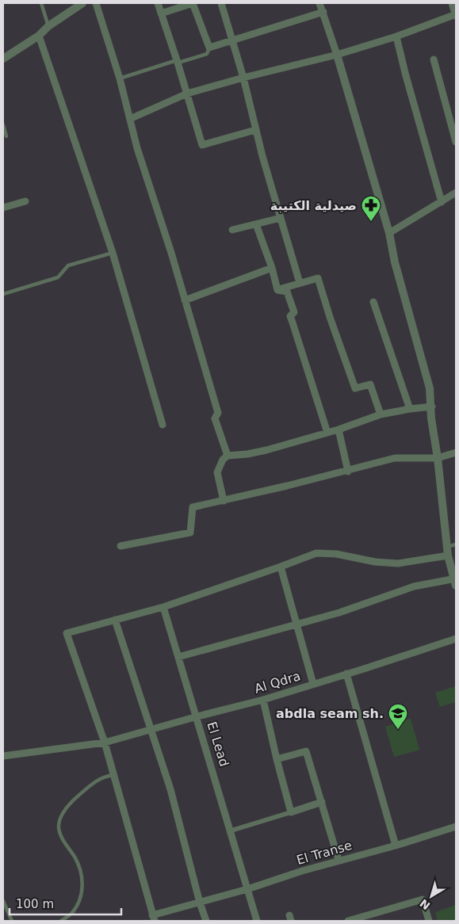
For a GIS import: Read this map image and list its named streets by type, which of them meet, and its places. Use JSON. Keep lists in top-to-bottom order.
{
  "streets": {
    "street": ["Al Qdra", "El Lead", "El Transe"]
  },
  "crossings": [
    ["Al Qdra", "El Lead"],
    ["El Lead", "El Transe"]
  ],
  "places": {
    "pharmacy": ["صيدلية الكتيبة"],
    "school or university": ["abdla seam sh."]
  },
  "scale_bar": "100 m",
  "north": "bottom left"
}
